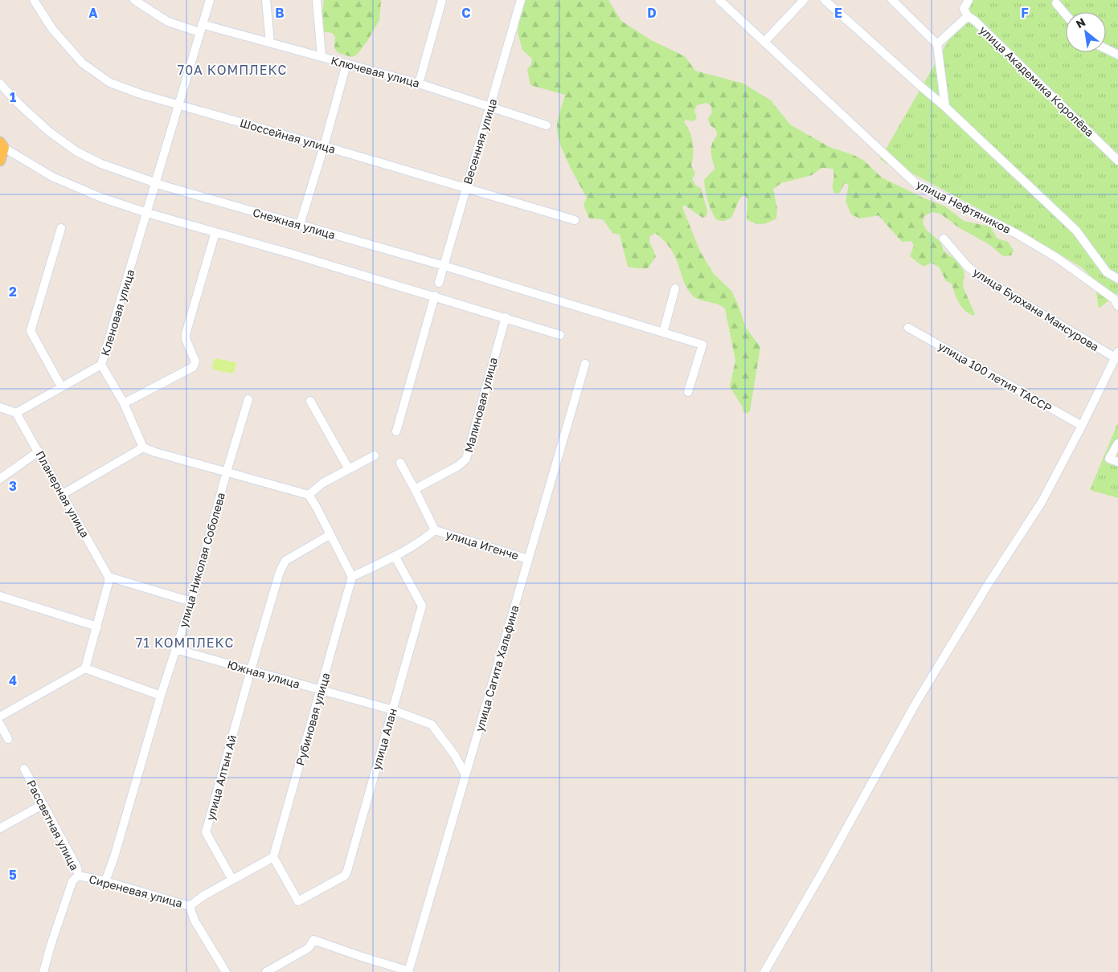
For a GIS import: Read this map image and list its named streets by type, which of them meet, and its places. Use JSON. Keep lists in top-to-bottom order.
{
  "streets": {
    "street": [
      "Ключевая улица",
      "улица Академика Королёва",
      "Шоссейная улица",
      "Весенняя улица",
      "улица Нефтяников",
      "Снежная улица",
      "улица Бурхана Мансурова",
      "Кленовая улица",
      "улица 100 летия ТАССР",
      "Малиновая улица",
      "Планерная улица",
      "улица Игенче",
      "улица Николая Соболева",
      "улица Сагита Хальфина",
      "Южная улица",
      "Рубиновая улица",
      "улица Алан",
      "улица Алтын Ай",
      "Рассветная улица",
      "Сиреневая улица"
    ]
  },
  "crossings": [
    ["Ключевая улица", "Весенняя улица"],
    ["Ключевая улица", "Кленовая улица"],
    ["Шоссейная улица", "Весенняя улица"],
    ["Шоссейная улица", "Кленовая улица"],
    ["Весенняя улица", "Снежная улица"],
    ["Снежная улица", "Кленовая улица"],
    ["Кленовая улица", "Планерная улица"],
    ["улица Игенче", "улица Сагита Хальфина"],
    ["улица Игенче", "Рубиновая улица"],
    ["улица Игенче", "улица Алан"],
    ["улица Николая Соболева", "Южная улица"],
    ["улица Николая Соболева", "Сиреневая улица"],
    ["улица Сагита Хальфина", "Южная улица"],
    ["Южная улица", "Рубиновая улица"],
    ["Южная улица", "улица Алан"],
    ["Южная улица", "улица Алтын Ай"],
    ["Рубиновая улица", "улица Алан"],
    ["Рассветная улица", "Сиреневая улица"]
  ],
  "districts": ["70А КОМПЛЕКС", "71 КОМПЛЕКС"],
  "north": "top left",
  "grid": {
    "columns": [
      "A",
      "B",
      "C",
      "D",
      "E",
      "F"
    ],
    "rows": [
      "1",
      "2",
      "3",
      "4",
      "5"
    ]
  }
}
